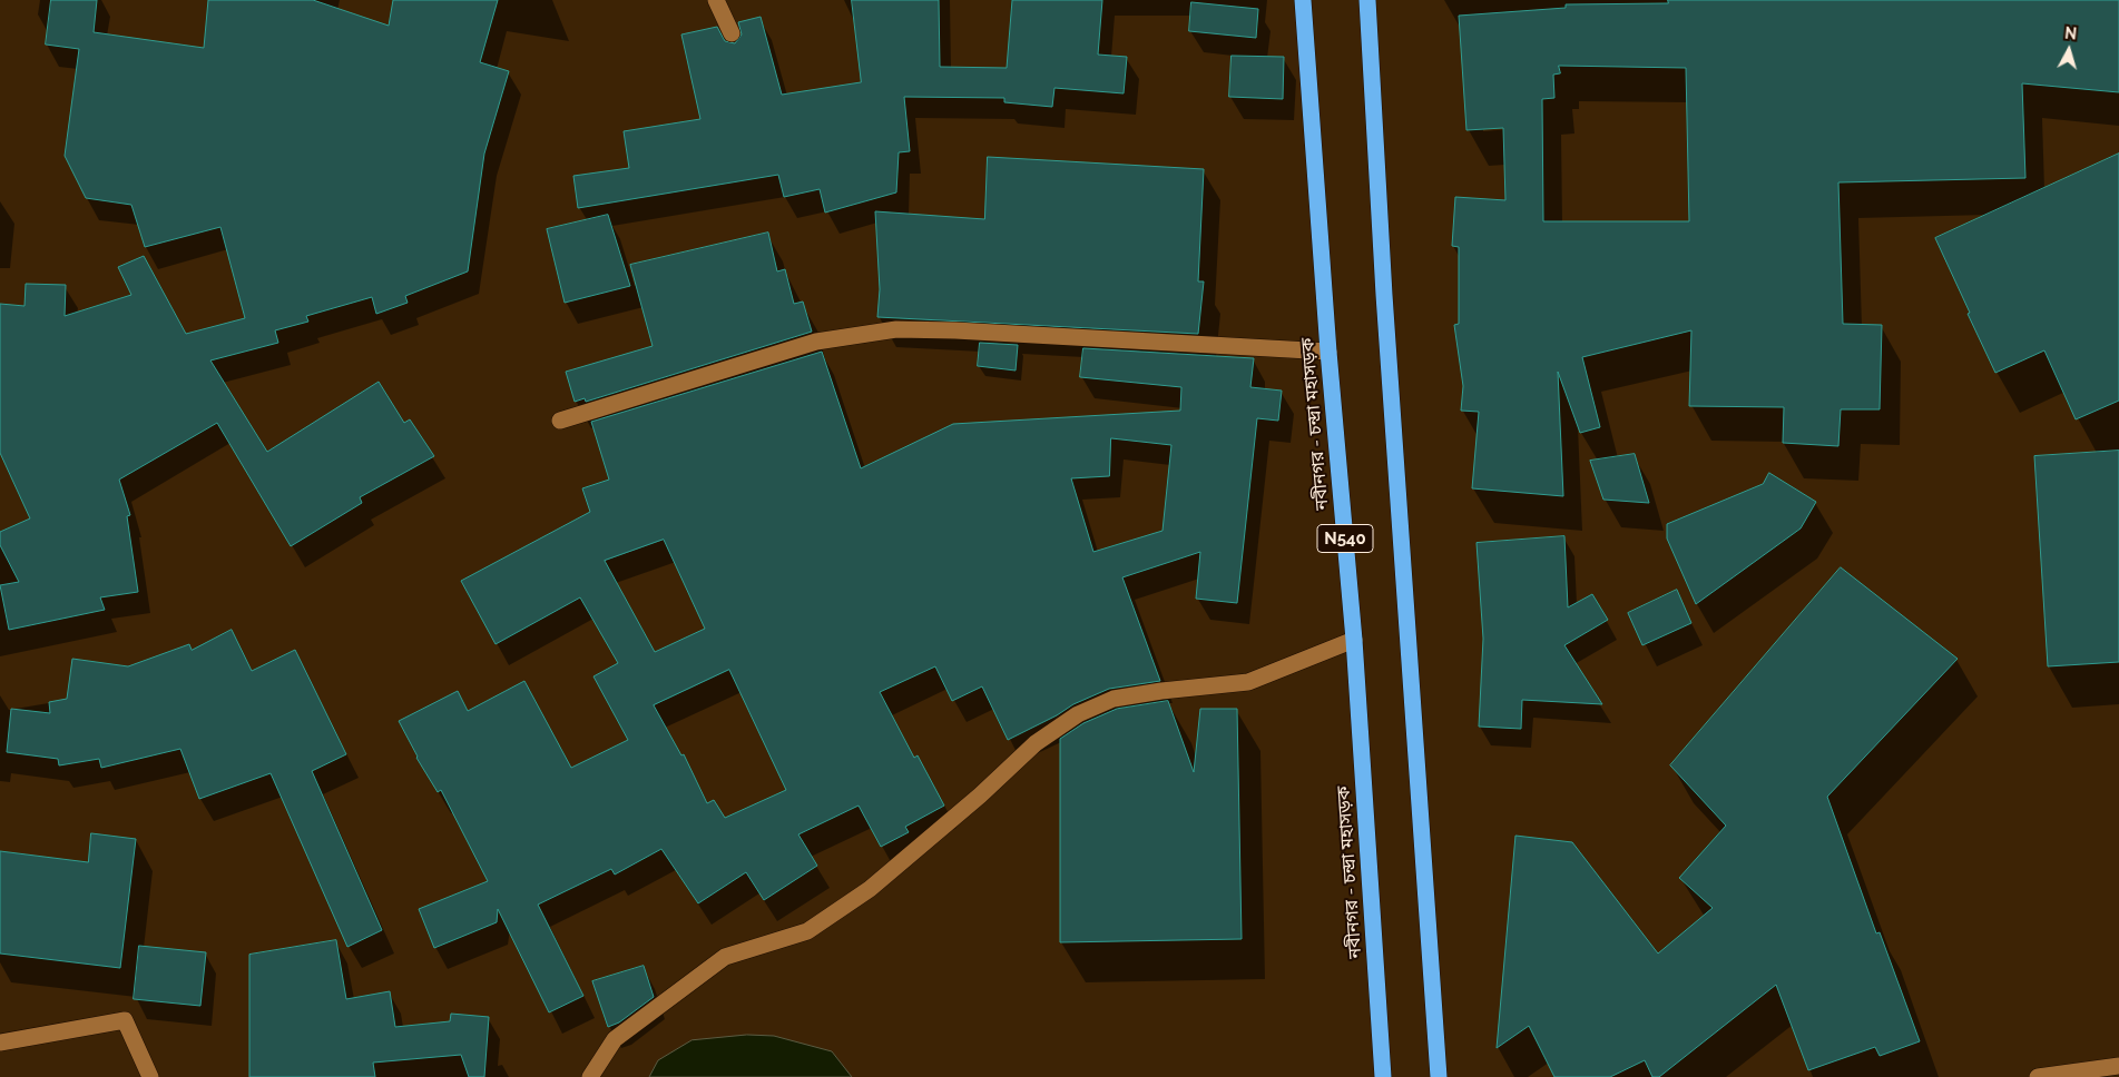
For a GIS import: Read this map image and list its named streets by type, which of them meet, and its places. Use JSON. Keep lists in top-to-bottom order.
{
  "streets": {
    "highway": ["নবীনগর - চন্দ্রা মহাসড়ক", "N540"]
  },
  "north": "top"
}
